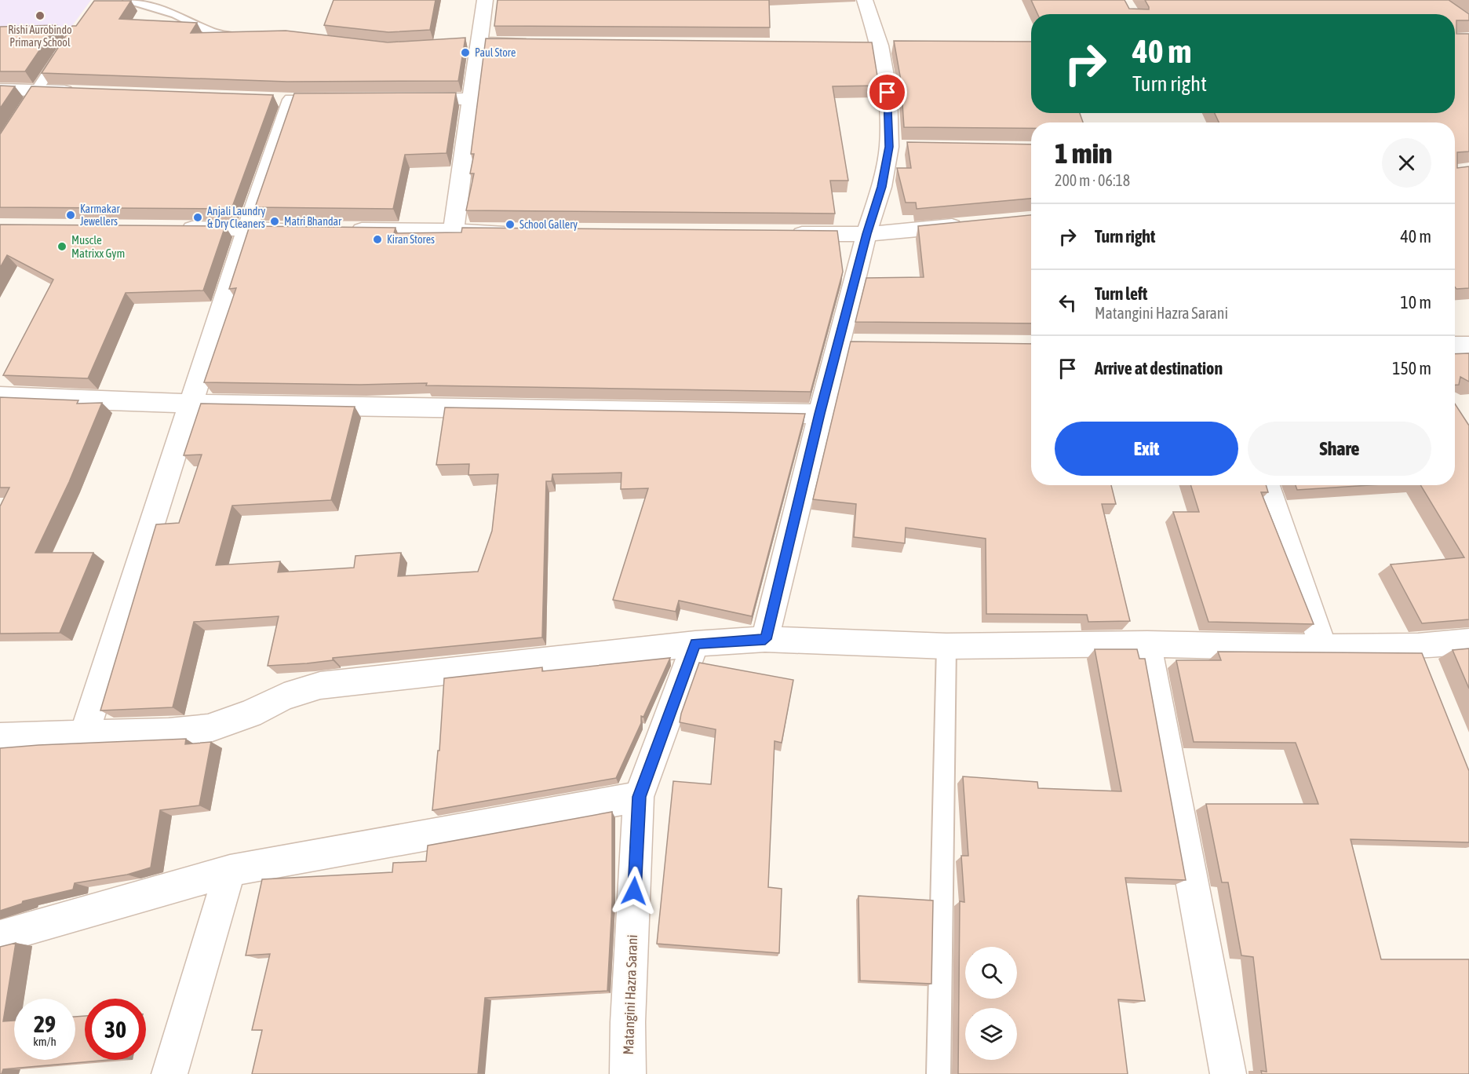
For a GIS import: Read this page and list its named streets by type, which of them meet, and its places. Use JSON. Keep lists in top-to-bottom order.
{
  "streets": {
    "street": ["Matangini Hazra Sarani"]
  },
  "places": [
    "Rishi Aurobindo Primary School",
    "Paul Store",
    "Karmakar Jewellers",
    "Anjali Laundry & Dry Cleaners",
    "Matri Bhandar",
    "School Gallery",
    "Kiran Stores",
    "Muscle Matrixx Gym"
  ],
  "page": {
    "turn": ["40 m", "Turn right"],
    "heading": ["1 min", "200 m · 06:18"],
    "list": [
      {
        "name": "Turn right",
        "value": "40 m"
      },
      {
        "name": "Turn left",
        "note": "Matangini Hazra Sarani",
        "value": "10 m"
      },
      {
        "name": "Arrive at destination",
        "value": "150 m"
      }
    ],
    "buttons": ["Exit", "Share"],
    "speed": "29 km/h",
    "limit": "30"
  }
}
